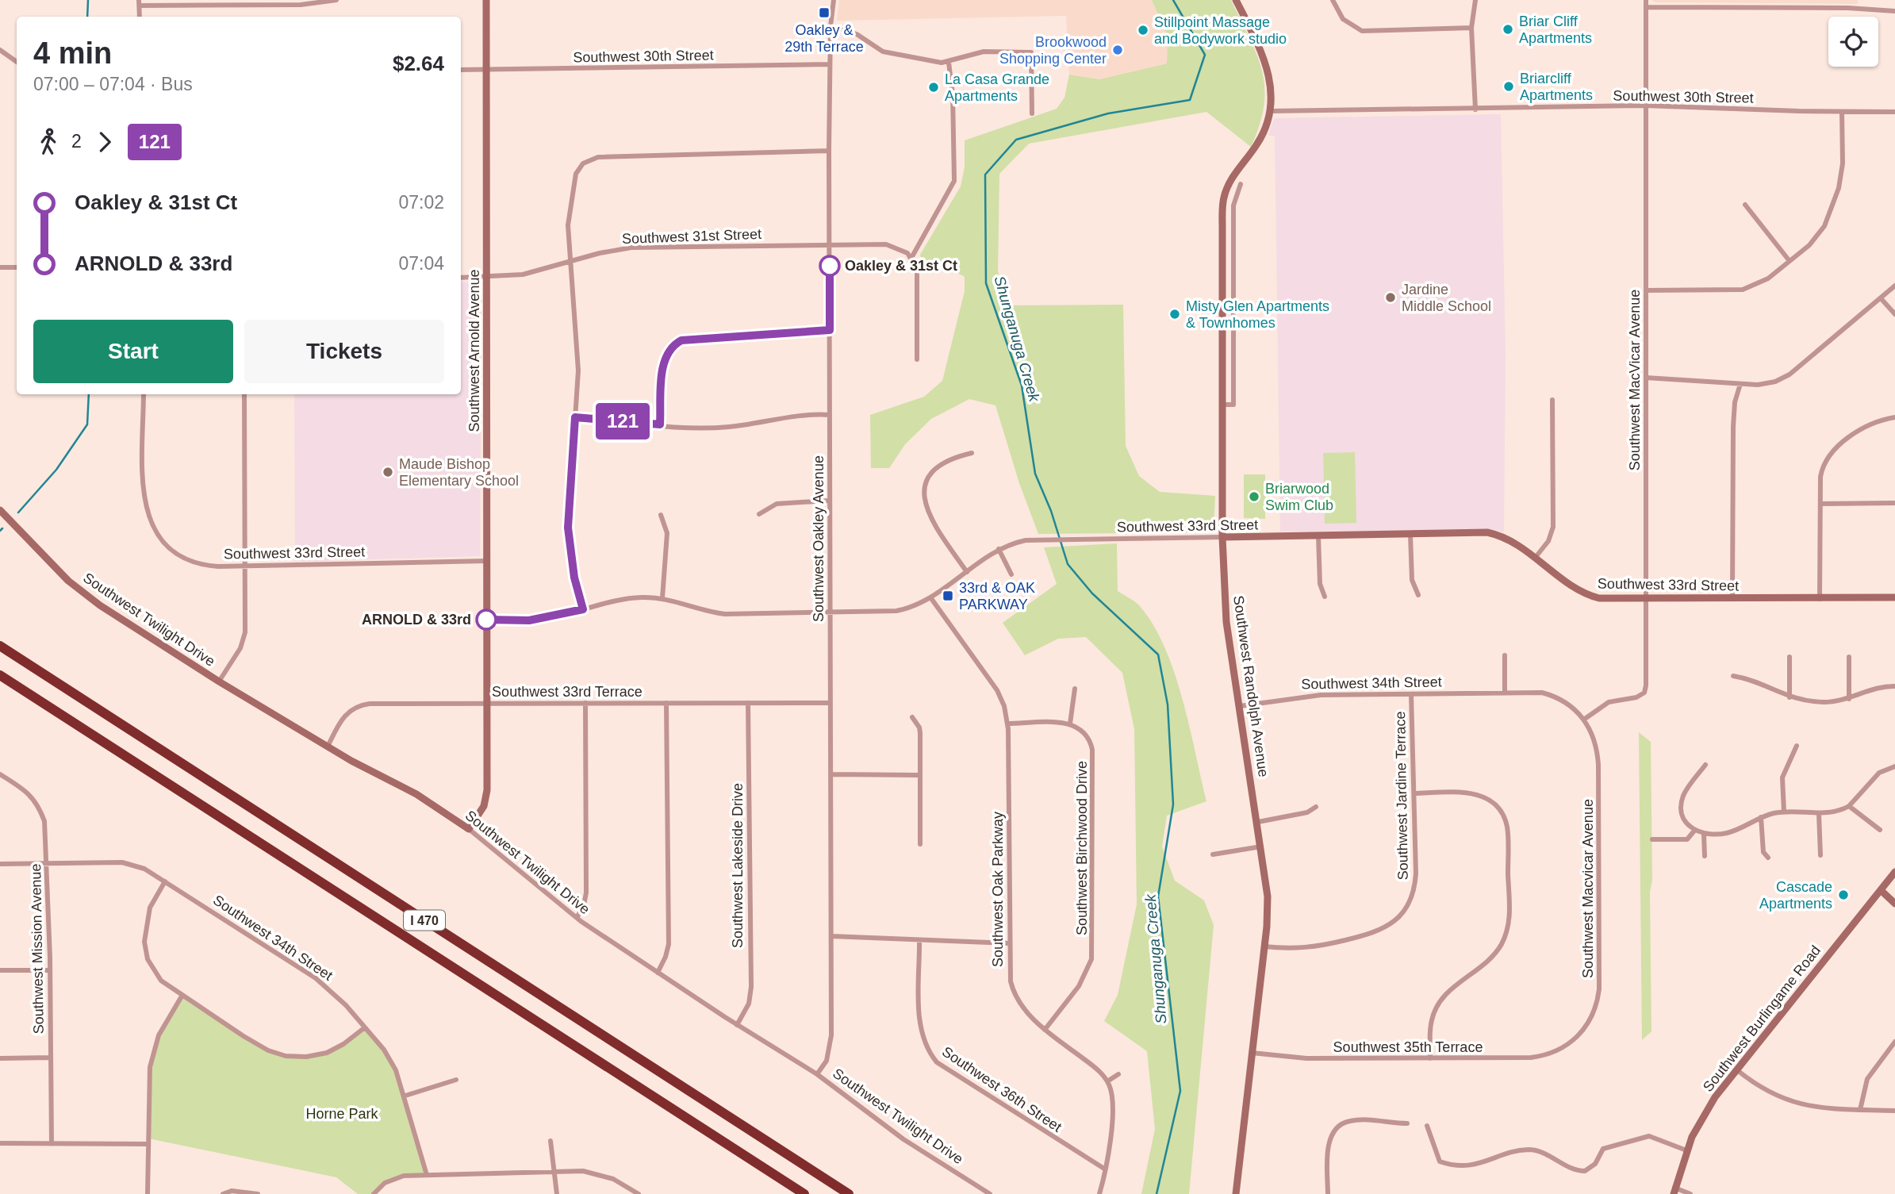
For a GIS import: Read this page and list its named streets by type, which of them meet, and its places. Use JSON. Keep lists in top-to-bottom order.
{
  "streets": {
    "highway": ["I 470"],
    "street": [
      "Southwest 30th Street",
      "Southwest 31st Street",
      "Southwest Arnold Avenue",
      "Southwest MacVicar Avenue",
      "Southwest 33rd Street",
      "Southwest Oakley Avenue",
      "Southwest Twilight Drive",
      "Southwest 34th Street",
      "Southwest Randolph Avenue",
      "Southwest 33rd Terrace",
      "Southwest Jardine Terrace",
      "Southwest Birchwood Drive",
      "Southwest Lakeside Drive",
      "Southwest Macvicar Avenue",
      "Southwest Oak Parkway",
      "Southwest Mission Avenue",
      "Southwest Burlingame Road",
      "Southwest 35th Terrace",
      "Southwest 36th Street"
    ]
  },
  "crossings": [
    ["Southwest 30th Street", "Southwest Arnold Avenue"],
    ["Southwest 30th Street", "Southwest MacVicar Avenue"],
    ["Southwest 30th Street", "Southwest Oakley Avenue"],
    ["Southwest 30th Street", "Southwest Randolph Avenue"],
    ["Southwest 31st Street", "Southwest Arnold Avenue"],
    ["Southwest 31st Street", "Southwest Oakley Avenue"],
    ["Southwest Arnold Avenue", "Southwest 33rd Street"],
    ["Southwest Arnold Avenue", "Southwest Twilight Drive"],
    ["Southwest Arnold Avenue", "Southwest 33rd Terrace"],
    ["Southwest MacVicar Avenue", "Southwest 33rd Street"],
    ["Southwest MacVicar Avenue", "Southwest 34th Street"],
    ["Southwest MacVicar Avenue", "Southwest Macvicar Avenue"],
    ["Southwest 33rd Street", "Southwest Oakley Avenue"],
    ["Southwest 33rd Street", "Southwest Randolph Avenue"],
    ["Southwest 33rd Street", "Southwest Oak Parkway"],
    ["Southwest Oakley Avenue", "Southwest Twilight Drive"],
    ["Southwest Oakley Avenue", "Southwest 33rd Terrace"],
    ["Southwest Twilight Drive", "Southwest 33rd Terrace"],
    ["Southwest Twilight Drive", "Southwest Lakeside Drive"],
    ["Southwest 34th Street", "Southwest Randolph Avenue"],
    ["Southwest 34th Street", "Southwest Jardine Terrace"],
    ["Southwest 34th Street", "Southwest Macvicar Avenue"],
    ["Southwest 34th Street", "Southwest Mission Avenue"],
    ["Southwest Randolph Avenue", "Southwest Jardine Terrace"],
    ["Southwest Randolph Avenue", "Southwest 35th Terrace"],
    ["Southwest 33rd Terrace", "Southwest Lakeside Drive"],
    ["Southwest Birchwood Drive", "Southwest Oak Parkway"],
    ["Southwest Macvicar Avenue", "Southwest 35th Terrace"]
  ],
  "water": ["Shunganuga Creek"],
  "parks": ["Horne Park"],
  "places": {
    "transit": ["Oakley & 29th Terrace", "33rd & OAK PARKWAY"],
    "other": [
      "Briar Cliff Apartments",
      "Stillpoint Massage and Bodywork studio",
      "Brookwood Shopping Center",
      "Briarcliff Apartments",
      "La Casa Grande Apartments",
      "Oakley & 31st Ct",
      "Jardine Middle School",
      "Misty Glen Apartments & Townhomes",
      "Maude Bishop Elementary School",
      "Briarwood Swim Club",
      "ARNOLD & 33rd",
      "Cascade Apartments"
    ]
  },
  "lines": ["bus line 121"],
  "page": {
    "on_map": "121",
    "heading": ["4 min", "07:00 – 07:04 · Bus", "$2.64"],
    "legs": ["2", "121"],
    "list": [
      {
        "name": "Oakley & 31st Ct",
        "value": "07:02"
      },
      {
        "name": "ARNOLD & 33rd",
        "value": "07:04"
      }
    ],
    "buttons": ["Start", "Tickets"]
  }
}
